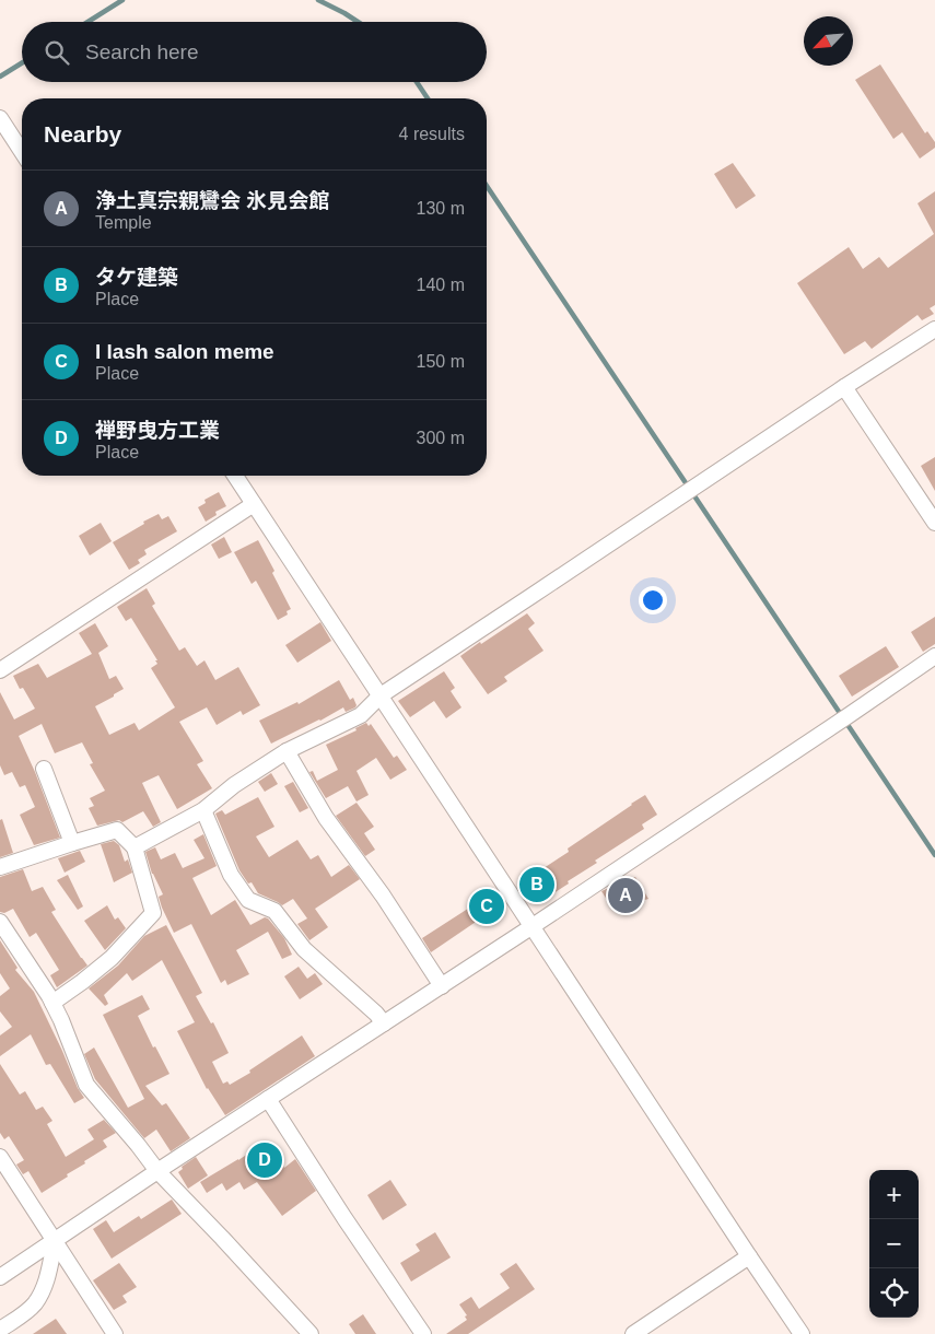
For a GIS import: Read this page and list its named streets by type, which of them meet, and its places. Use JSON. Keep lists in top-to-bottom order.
{
  "north": "bottom left",
  "page": {
    "search": "Search here",
    "heading": ["Nearby", "4 results"],
    "list": [
      {
        "mark": "A",
        "name": "浄土真宗親鸞会 氷見会館",
        "note": "Temple",
        "value": "130 m"
      },
      {
        "mark": "B",
        "name": "タケ建築",
        "note": "Place",
        "value": "140 m"
      },
      {
        "mark": "C",
        "name": "I lash salon meme",
        "note": "Place",
        "value": "150 m"
      },
      {
        "mark": "D",
        "name": "禅野曳方工業",
        "note": "Place",
        "value": "300 m"
      }
    ],
    "pins": [
      "B",
      "A",
      "C",
      "D"
    ],
    "map_buttons": ["+", "−"]
  }
}
